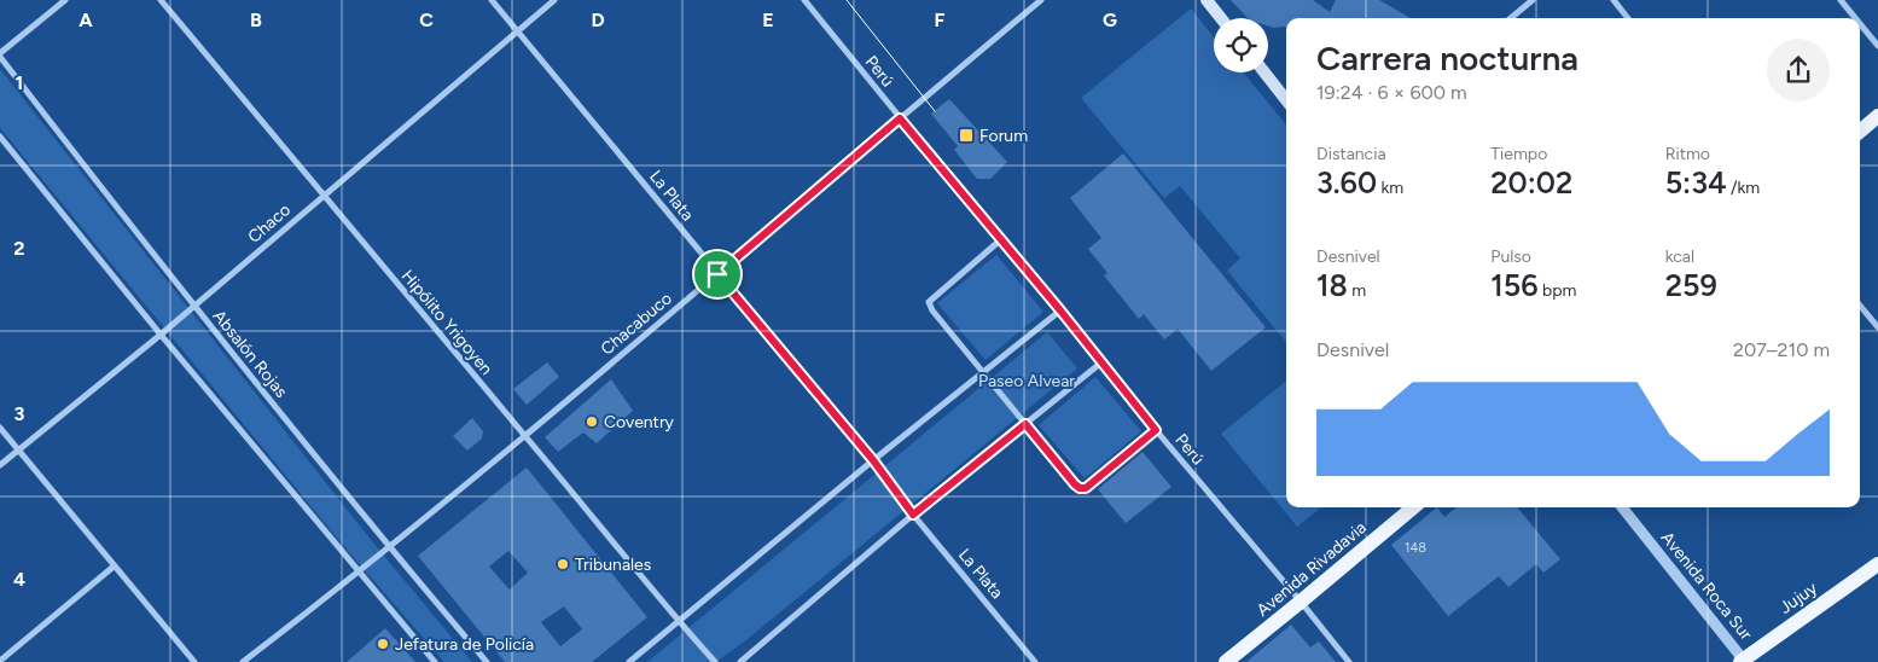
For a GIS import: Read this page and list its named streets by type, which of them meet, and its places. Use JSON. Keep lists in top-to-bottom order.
{
  "streets": {
    "main road": ["Avenida Rivadavia", "Jujuy"],
    "street": [
      "Perú",
      "La Plata",
      "Chaco",
      "Hipólito Yrigoyen",
      "Chacabuco",
      "Absalón Rojas",
      "Avenida Roca Sur"
    ]
  },
  "crossings": [
    ["Perú", "Chacabuco"],
    ["Perú", "Avenida Rivadavia"],
    ["La Plata", "Chaco"],
    ["La Plata", "Chacabuco"],
    ["Chaco", "Hipólito Yrigoyen"],
    ["Chaco", "Absalón Rojas"],
    ["Hipólito Yrigoyen", "Chacabuco"],
    ["Chacabuco", "Absalón Rojas"],
    ["Avenida Roca Sur", "Jujuy"]
  ],
  "parks": ["Paseo Alvear"],
  "places": {
    "transit": ["Forum"],
    "other": ["Coventry", "Tribunales", "Jefatura de Policía"]
  },
  "house_numbers": ["148"],
  "page": {
    "heading": ["Carrera nocturna", "19:24 · 6 × 600 m"],
    "stats": [
      ["Distancia", "3.60 km"],
      ["Tiempo", "20:02"],
      ["Ritmo", "5:34 /km"],
      ["Desnivel", "18 m"],
      ["Pulso", "156 bpm"],
      ["kcal", "259"]
    ],
    "chart": ["Desnivel", "207–210 m"]
  },
  "grid": {
    "columns": [
      "A",
      "B",
      "C",
      "D",
      "E",
      "F",
      "G"
    ],
    "rows": [
      "1",
      "2",
      "3",
      "4"
    ]
  }
}
